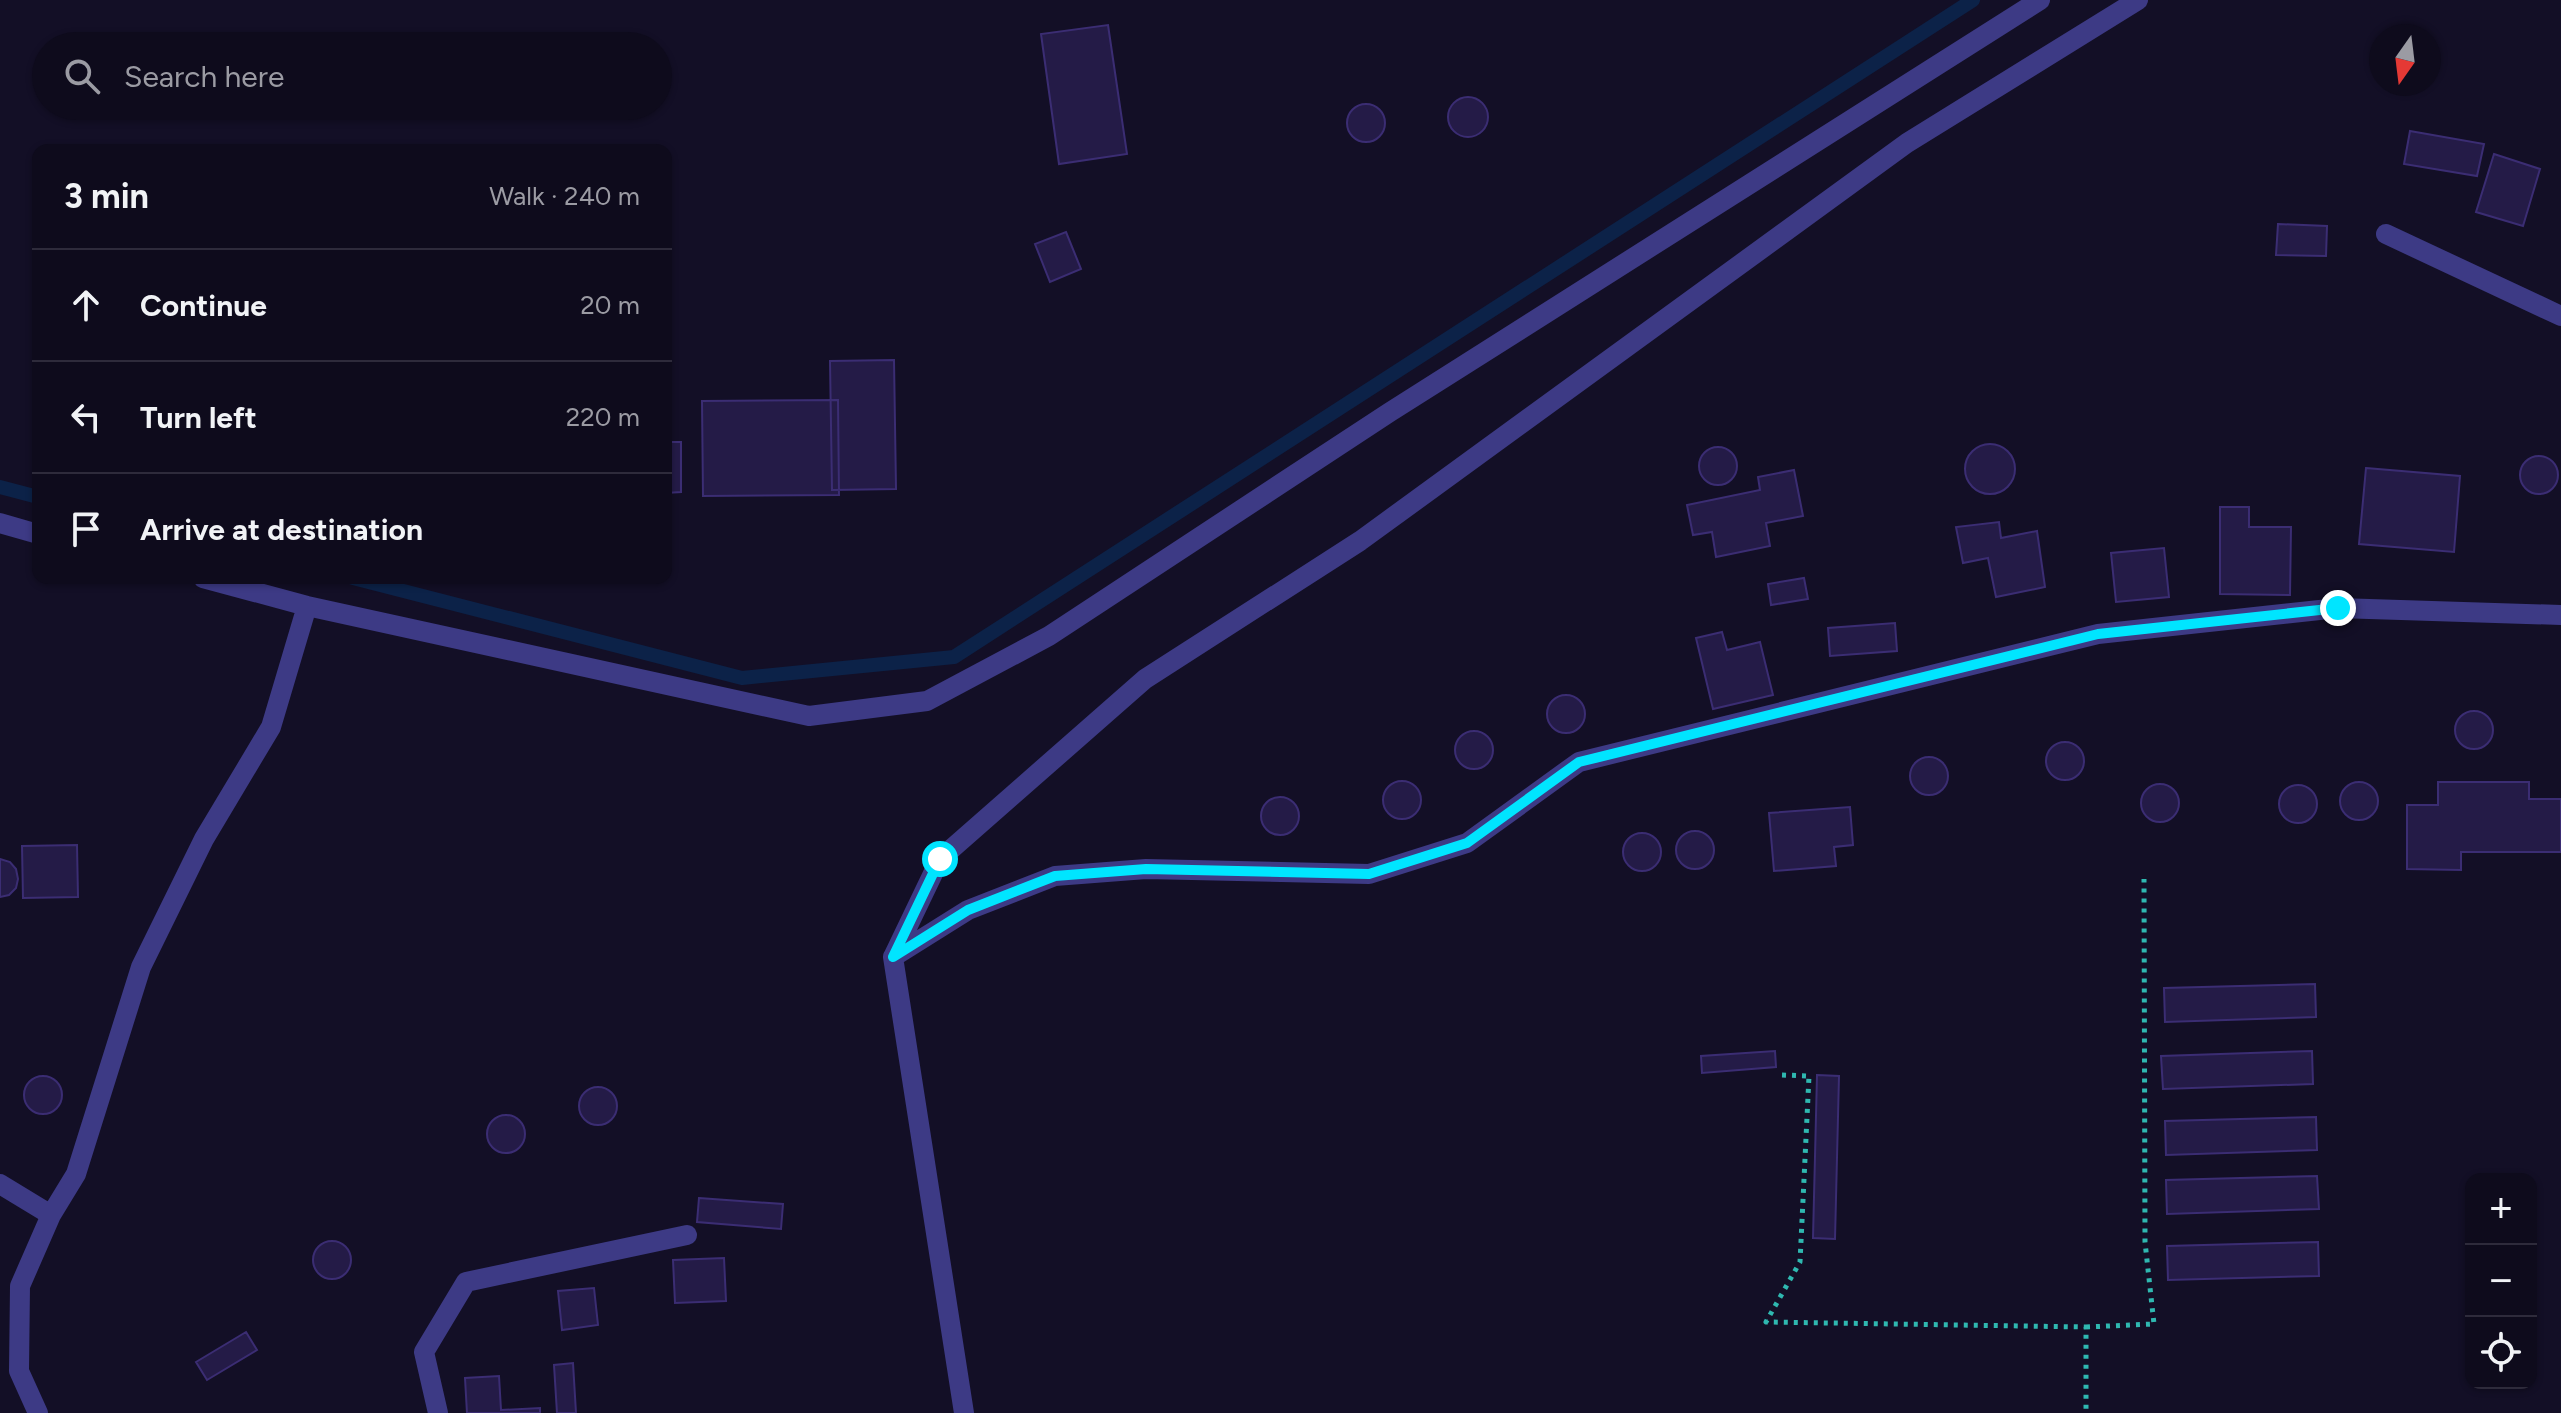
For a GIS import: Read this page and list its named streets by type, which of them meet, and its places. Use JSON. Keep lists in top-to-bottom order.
{
  "north": "bottom",
  "page": {
    "search": "Search here",
    "heading": ["3 min", "Walk · 240 m"],
    "list": [
      ["Continue", "20 m"],
      ["Turn left", "220 m"],
      "Arrive at destination"
    ],
    "map_buttons": ["+", "−"]
  }
}
